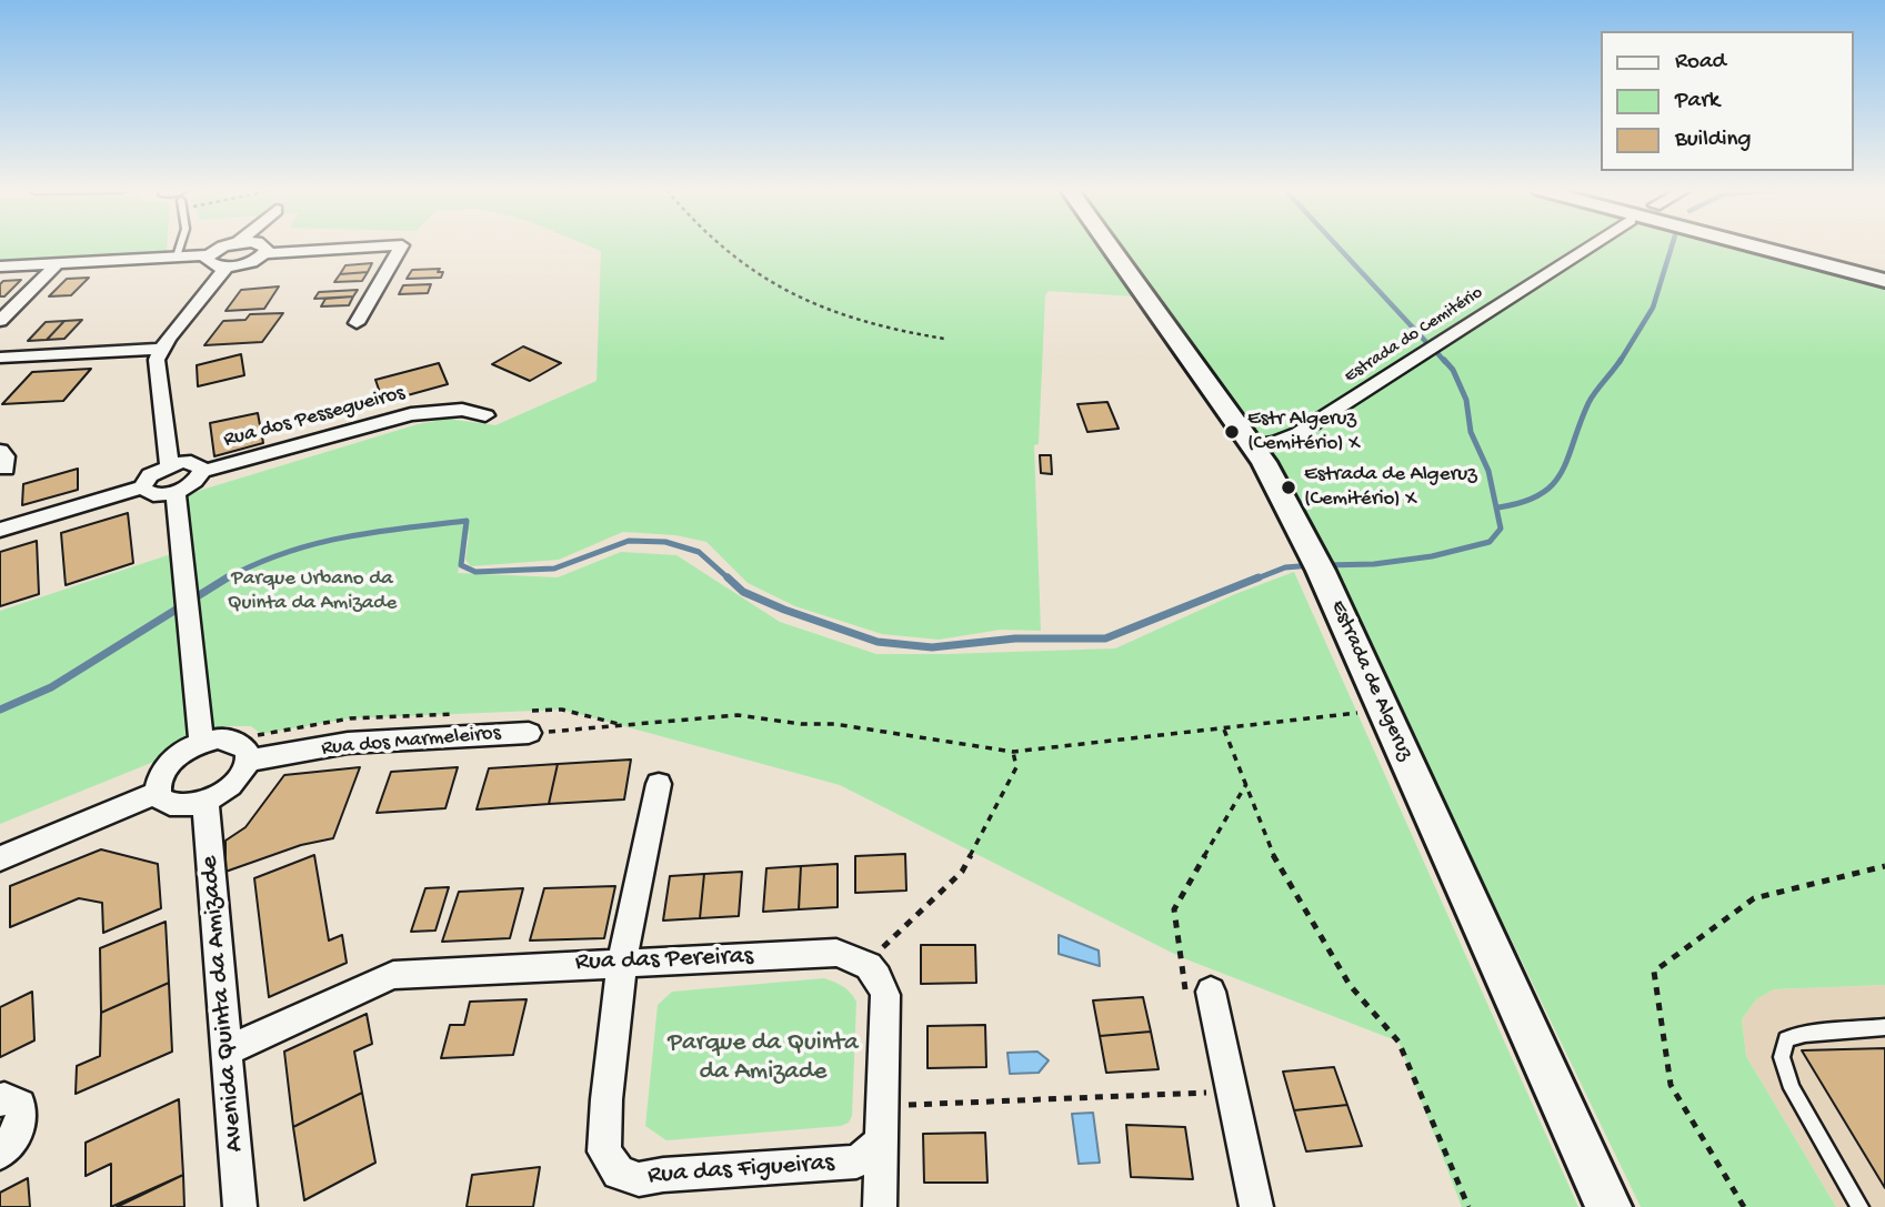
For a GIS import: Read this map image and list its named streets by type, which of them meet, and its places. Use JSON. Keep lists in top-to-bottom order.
{
  "streets": {
    "main road": ["Estrada de Algeruz"],
    "street": [
      "Estrada do Cemitério",
      "Rua dos Pessegueiros",
      "Rua dos Marmeleiros",
      "Rua das Pereiras",
      "Avenida Quinta da Amizade",
      "Rua das Figueiras"
    ]
  },
  "crossings": [
    ["Estrada do Cemitério", "Estrada de Algeruz"],
    ["Rua das Pereiras", "Avenida Quinta da Amizade"],
    ["Rua das Pereiras", "Rua das Figueiras"]
  ],
  "parks": ["Parque Urbano da Quinta da Amizade", "Parque da Quinta da Amizade"],
  "places": ["Estr Algeruz (Cemitério) X", "Estrada de Algeruz (Cemitério) X"],
  "legend": ["Road", "Park", "Building"]
}
